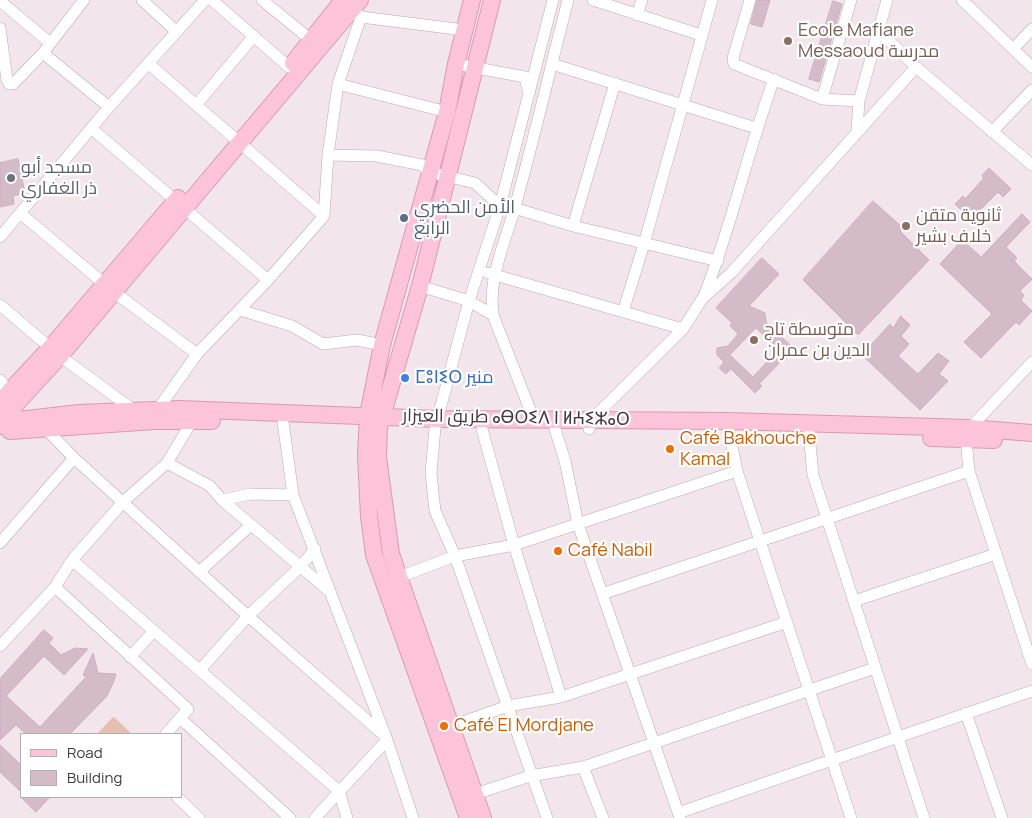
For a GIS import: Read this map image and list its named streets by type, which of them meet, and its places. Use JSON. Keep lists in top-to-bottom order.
{
  "streets": {
    "main road": ["طريق العيزار ⴰⴱⵔⵉⴷ ⵏ ⵍⵄⵉⵣⴰⵔ"]
  },
  "places": [
    "Ecole Mafiane Messaoud مدرسة",
    "مسجد أبو ذر الغفاري",
    "الأمن الحضري الرابع",
    "ثانوية متقن خلاف بشير",
    "متوسطة تاج الدين بن عمران",
    "ⵎⵓⵏⵉⵔ منير",
    "Café Bakhouche Kamal",
    "Café Nabil",
    "Café El Mordjane"
  ],
  "legend": ["Road", "Building"]
}
